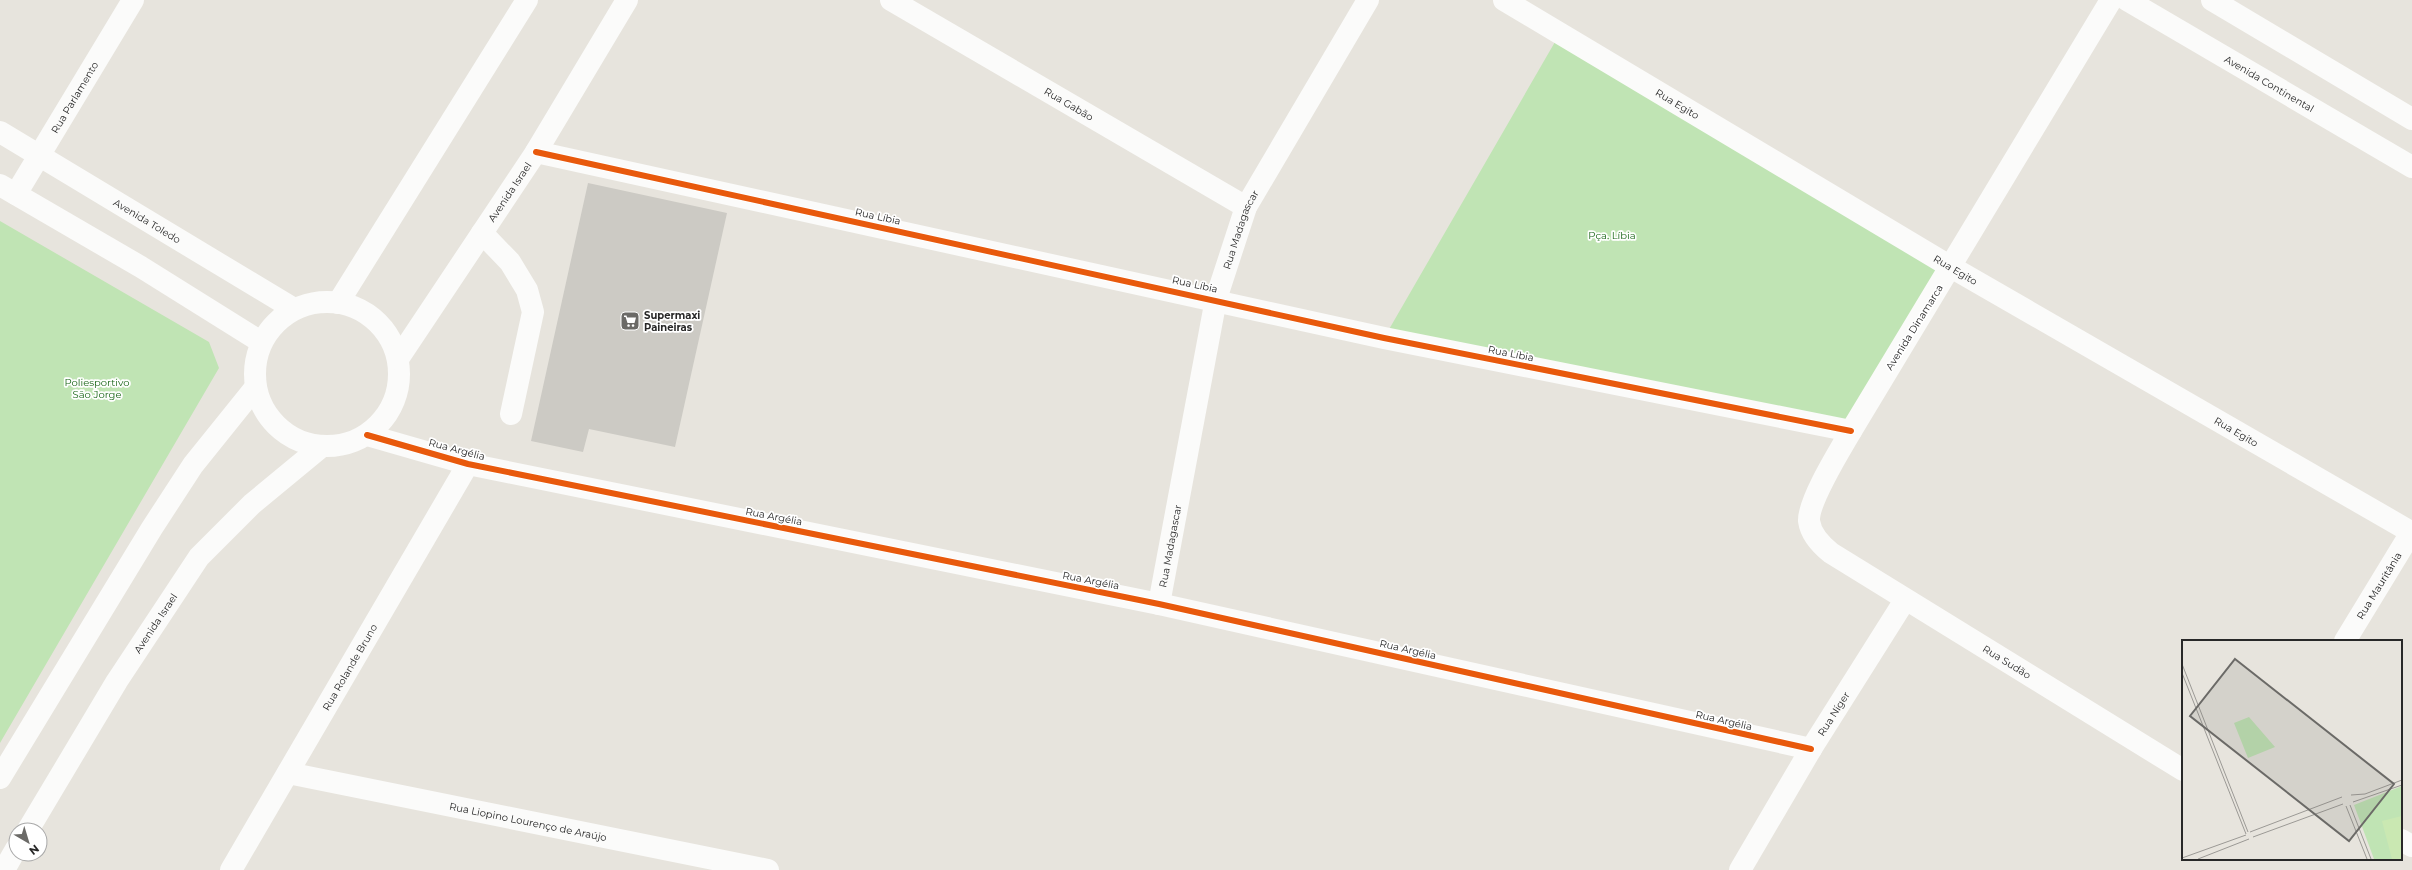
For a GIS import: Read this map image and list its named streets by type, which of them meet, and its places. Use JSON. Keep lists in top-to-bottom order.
{
  "streets": {
    "street": [
      "Avenida Continental",
      "Rua Parlamento",
      "Rua Gabão",
      "Rua Egito",
      "Avenida Israel",
      "Rua Líbia",
      "Avenida Toledo",
      "Rua Madagascar",
      "Avenida Dinamarca",
      "Rua Argélia",
      "Rua Mauritânia",
      "Rua Sudão",
      "Rua Rolande Bruno",
      "Rua Níger",
      "Rua Liopino Lourenço de Araújo"
    ]
  },
  "crossings": [
    ["Rua Parlamento", "Avenida Toledo"],
    ["Rua Gabão", "Rua Madagascar"],
    ["Rua Egito", "Avenida Dinamarca"],
    ["Rua Egito", "Rua Mauritânia"],
    ["Avenida Israel", "Rua Líbia"],
    ["Rua Líbia", "Rua Madagascar"],
    ["Rua Líbia", "Avenida Dinamarca"],
    ["Rua Madagascar", "Rua Argélia"],
    ["Avenida Dinamarca", "Rua Sudão"],
    ["Rua Argélia", "Rua Rolande Bruno"],
    ["Rua Argélia", "Rua Níger"],
    ["Rua Sudão", "Rua Níger"],
    ["Rua Rolande Bruno", "Rua Liopino Lourenço de Araújo"]
  ],
  "parks": ["Pça. Líbia", "Poliesportivo São Jorge"],
  "places": {
    "supermarket": ["Supermaxi Paineiras"]
  },
  "north": "bottom right"
}
